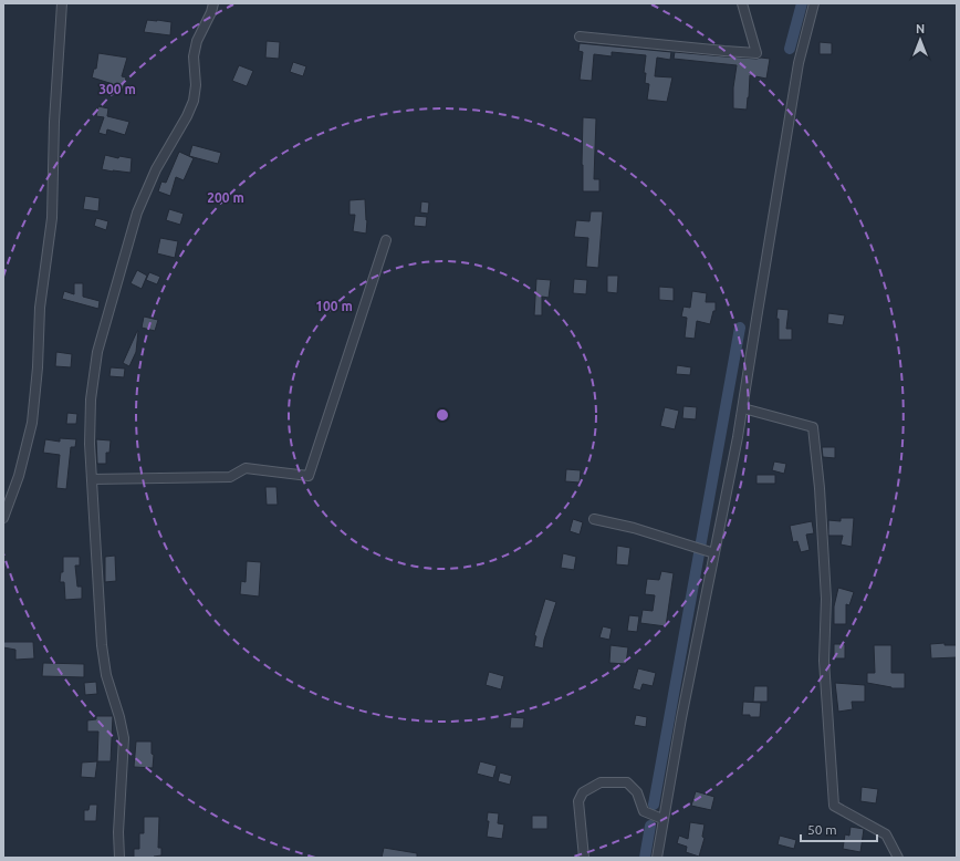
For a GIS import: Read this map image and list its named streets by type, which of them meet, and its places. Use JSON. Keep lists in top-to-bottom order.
{
  "scale_bar": "50 m",
  "north": "top",
  "rings": ["300 m", "200 m", "100 m"]
}
